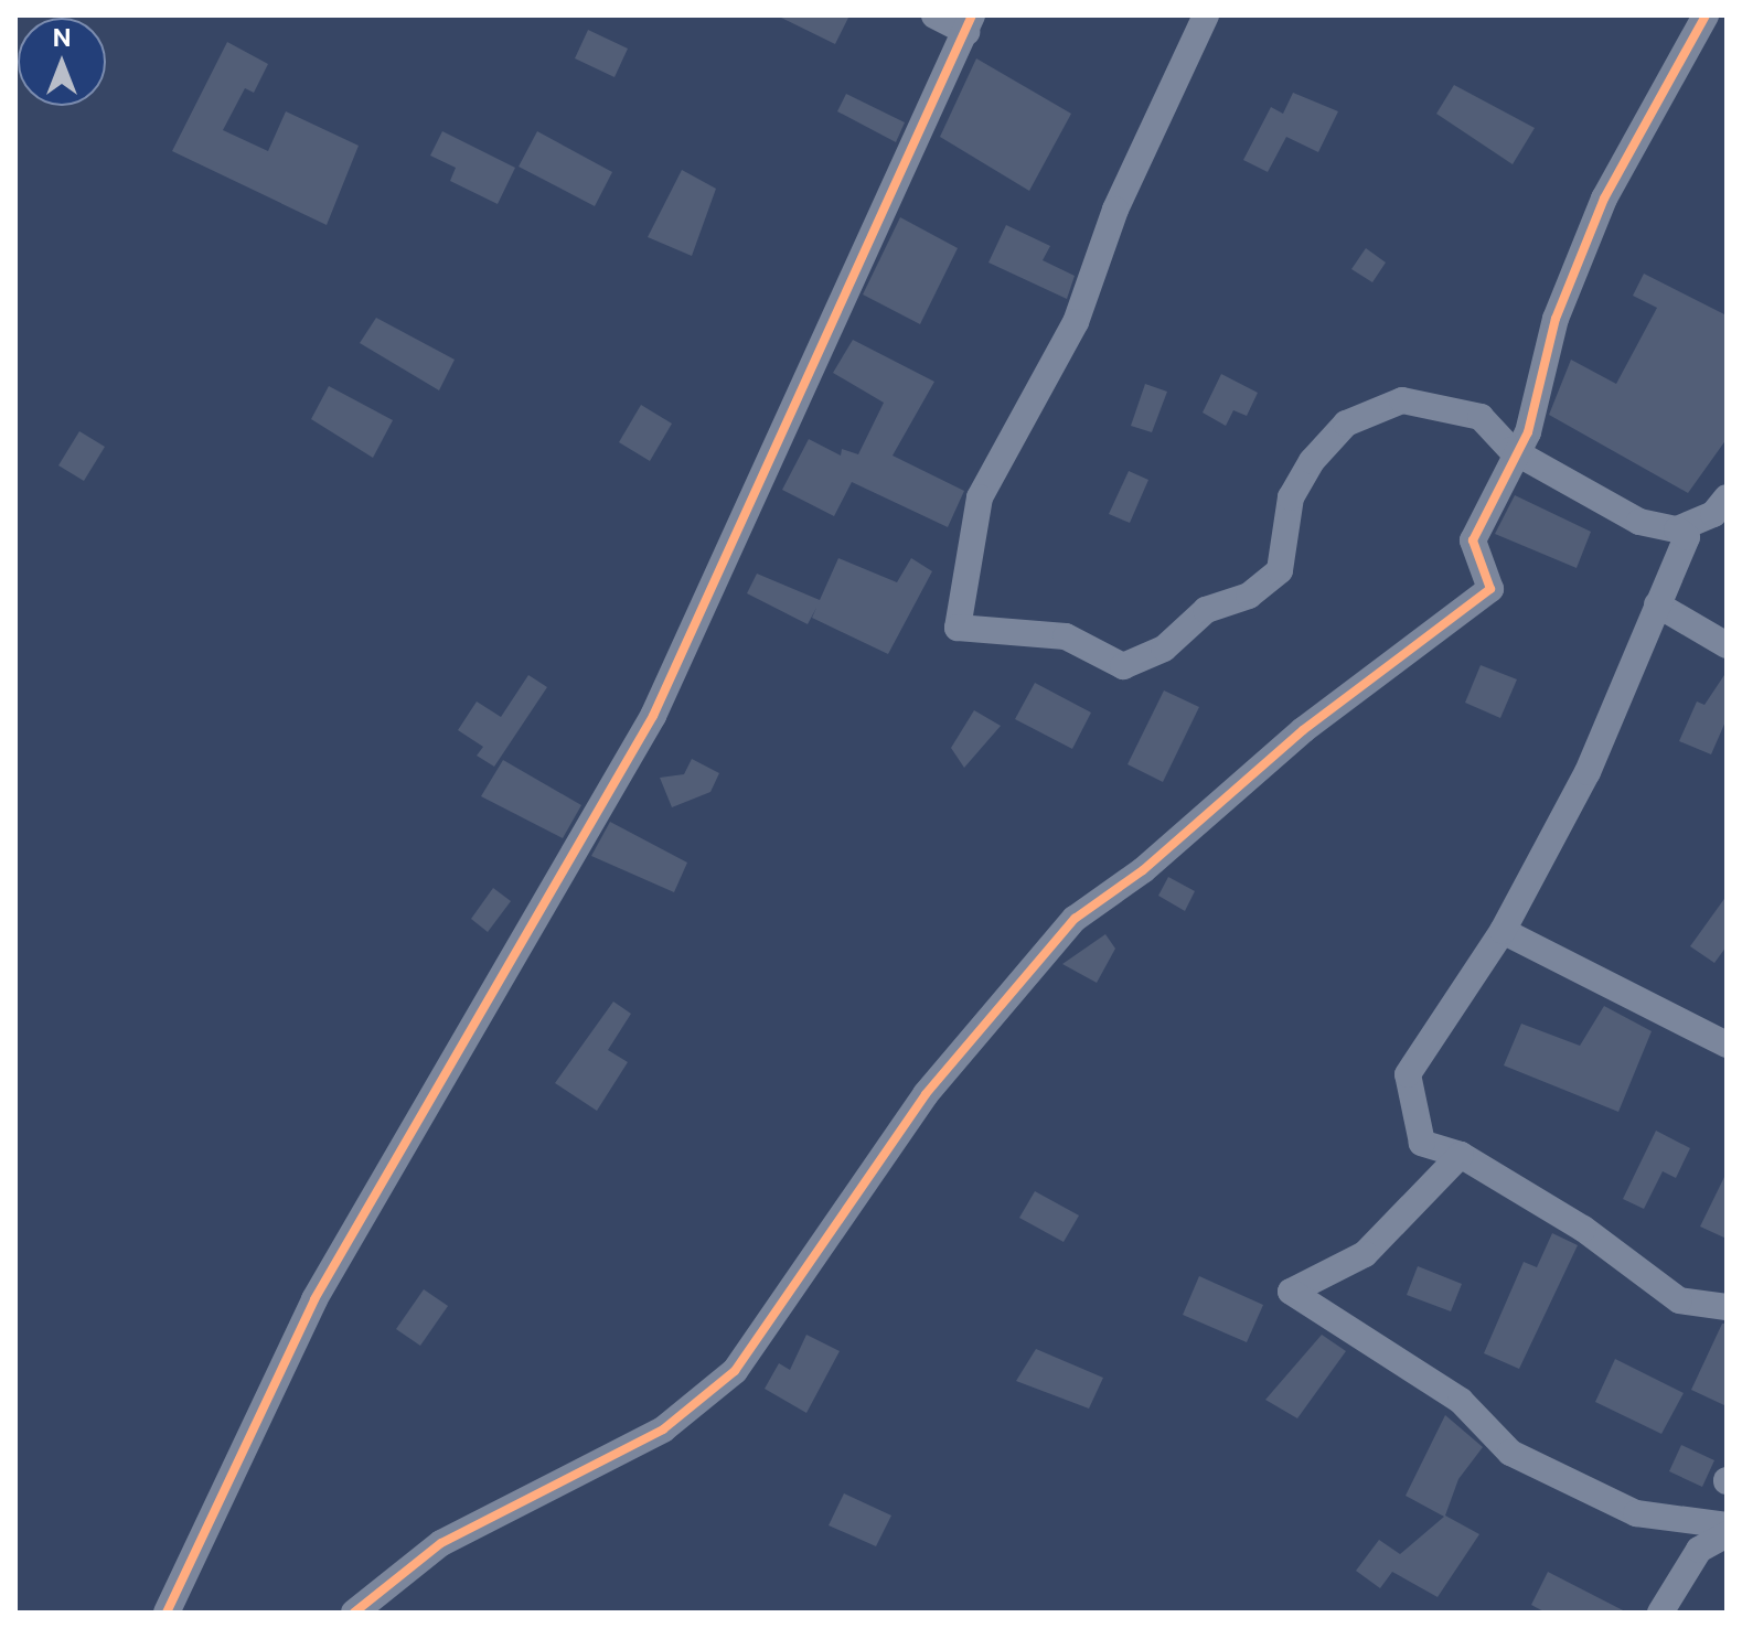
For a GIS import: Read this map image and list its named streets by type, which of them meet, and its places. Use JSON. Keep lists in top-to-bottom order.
{
  "north": "top"
}
